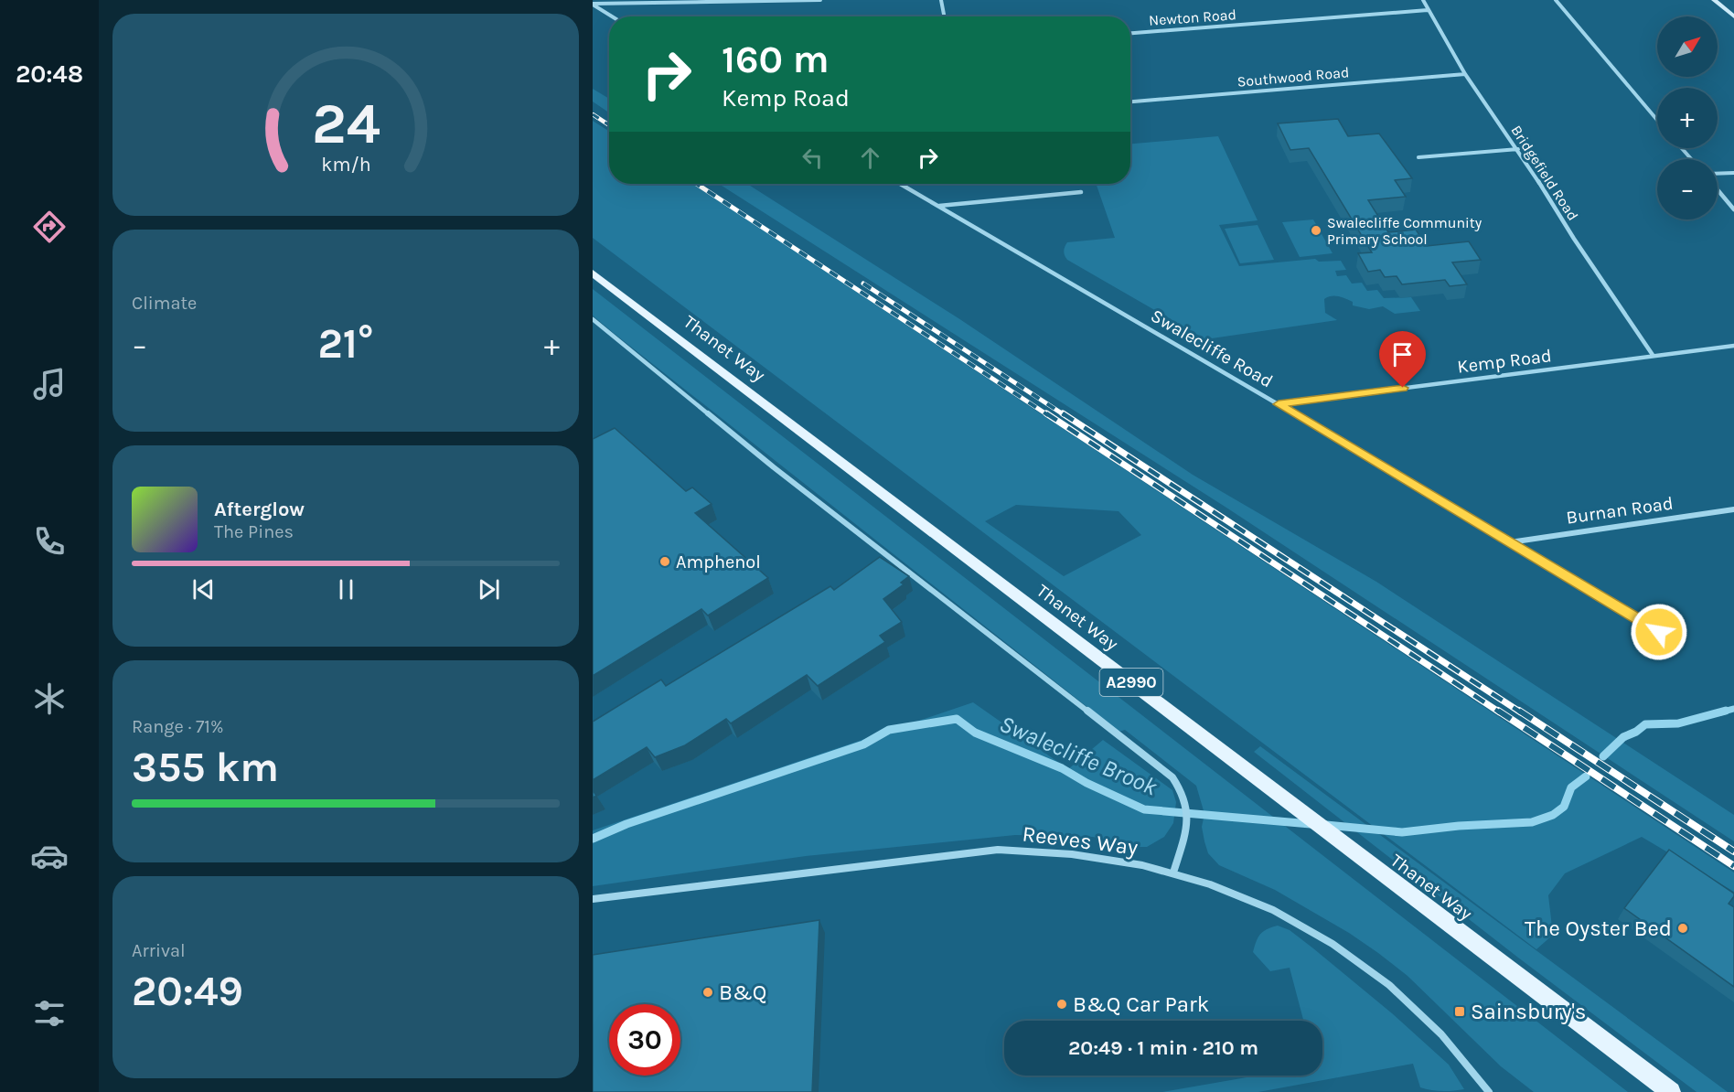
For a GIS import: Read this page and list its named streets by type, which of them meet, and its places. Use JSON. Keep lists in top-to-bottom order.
{
  "streets": {
    "main road": ["Thanet Way", "A2990"],
    "street": [
      "Newton Road",
      "Southwood Road",
      "Bridgefield Road",
      "Swalecliffe Road",
      "Kemp Road",
      "Burnan Road",
      "Reeves Way"
    ]
  },
  "crossings": [
    ["Newton Road", "Bridgefield Road"],
    ["Southwood Road", "Bridgefield Road"],
    ["Bridgefield Road", "Kemp Road"],
    ["Swalecliffe Road", "Kemp Road"],
    ["Swalecliffe Road", "Burnan Road"]
  ],
  "water": ["Swalecliffe Brook"],
  "places": {
    "other": [
      "Swalecliffe Community Primary School",
      "Amphenol",
      "The Oyster Bed",
      "B&Q",
      "B&Q Car Park"
    ],
    "transit": ["Sainsbury's"]
  },
  "north": "top right",
  "page": {
    "tabs": "20:48",
    "map_buttons": ["+", "−"],
    "turn": ["160 m", "Kemp Road"],
    "tile": [
      "Climate",
      ["Range · 71%", "355 km"],
      ["Arrival", "20:49"]
    ],
    "heat": ["−", "21°", "+"],
    "song": ["Afterglow", "The Pines"],
    "limit": "30",
    "trip": "20:49 · 1 min · 210 m",
    "gauge": ["24", "km/h"]
  }
}
